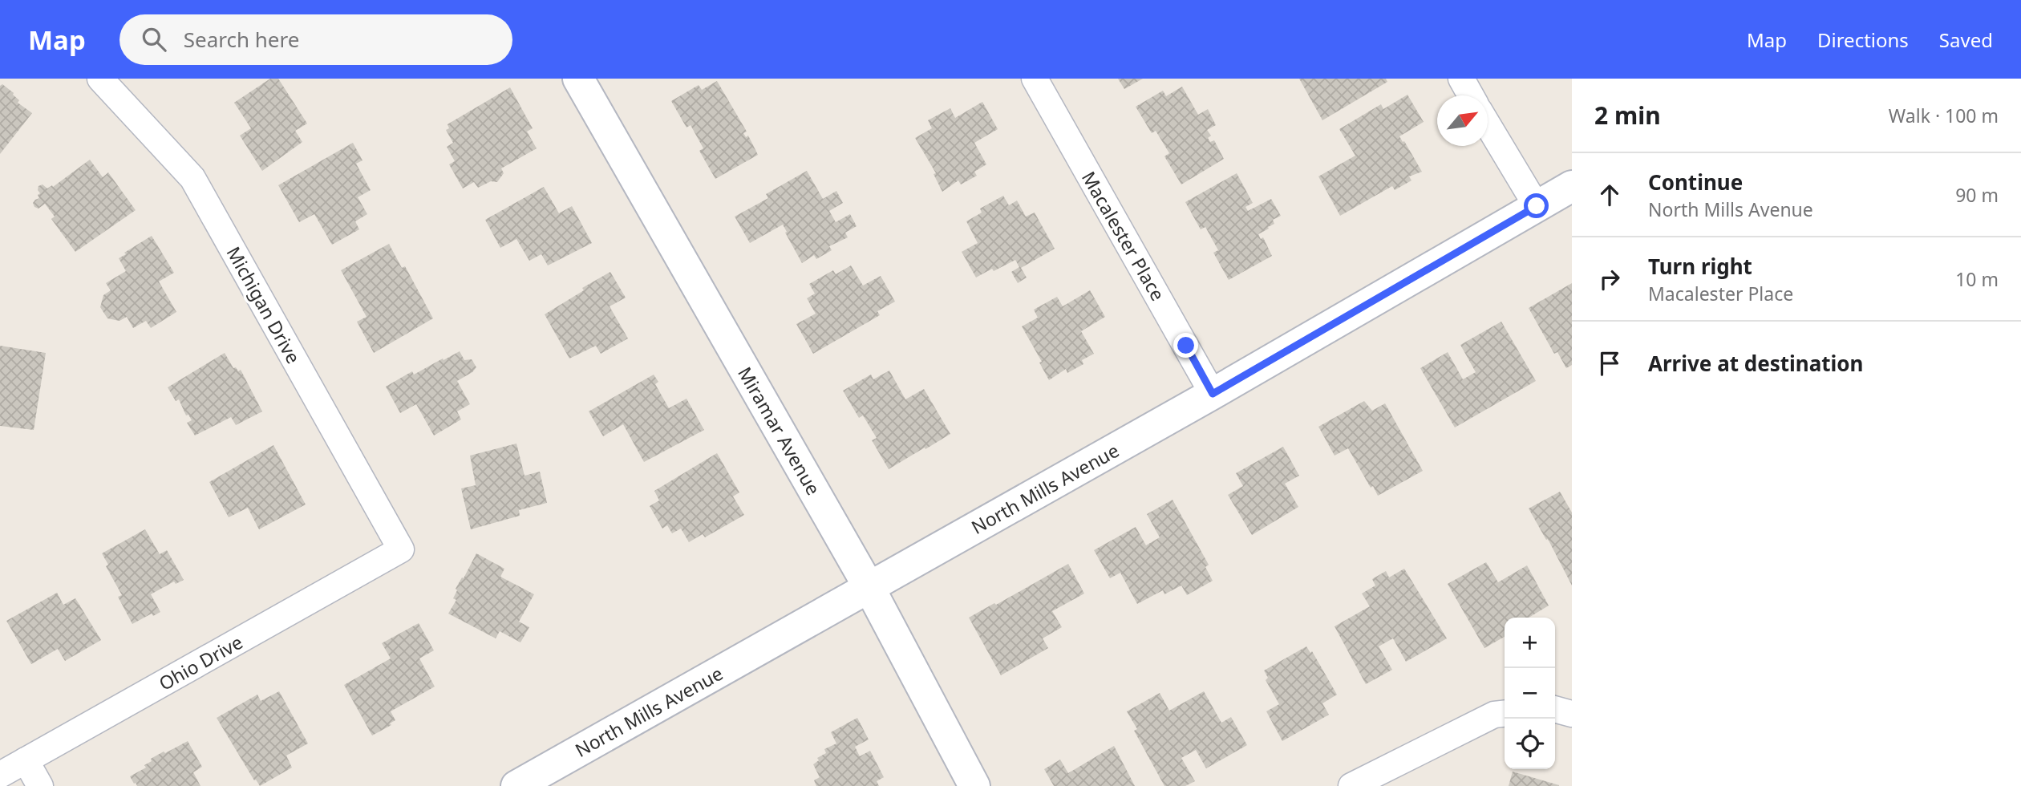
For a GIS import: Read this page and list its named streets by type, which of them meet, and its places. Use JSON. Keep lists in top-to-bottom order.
{
  "streets": {
    "main road": ["Miramar Avenue", "North Mills Avenue"],
    "street": ["Macalester Place", "Michigan Drive", "Ohio Drive"]
  },
  "crossings": [
    ["Macalester Place", "North Mills Avenue"],
    ["Michigan Drive", "Ohio Drive"],
    ["Miramar Avenue", "North Mills Avenue"]
  ],
  "north": "top right",
  "page": {
    "header": "Map",
    "search": "Search here",
    "nav": ["Map", "Directions", "Saved"],
    "heading": ["2 min", "Walk · 100 m"],
    "list": [
      ["Continue", "North Mills Avenue", "90 m"],
      ["Turn right", "Macalester Place", "10 m"],
      "Arrive at destination"
    ],
    "map_buttons": ["+", "−"]
  }
}
